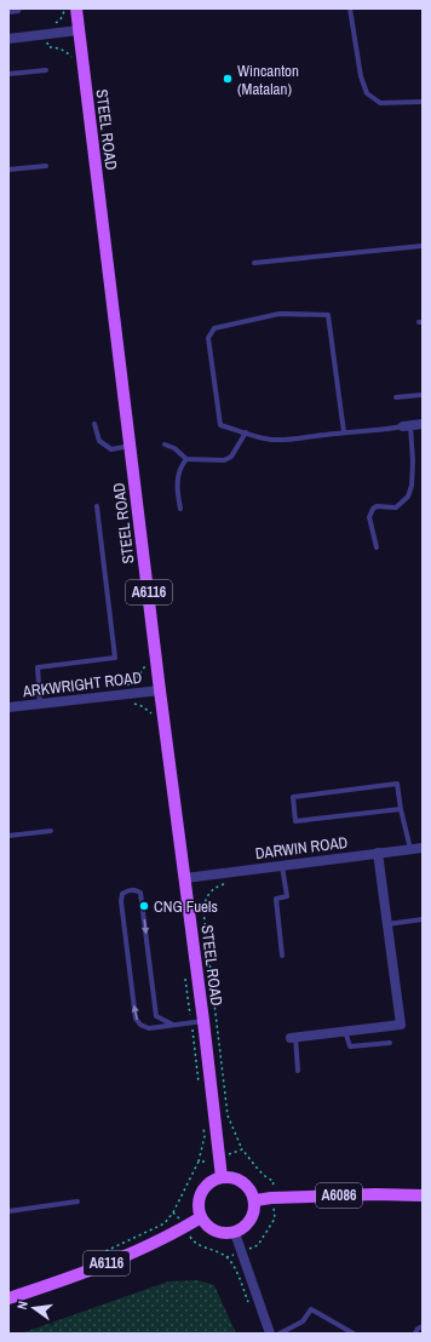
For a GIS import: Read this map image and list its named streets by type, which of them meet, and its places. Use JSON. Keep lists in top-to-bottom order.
{
  "streets": {
    "main road": ["STEEL ROAD", "A6116", "A6086"],
    "street": ["ARKWRIGHT ROAD", "DARWIN ROAD"]
  },
  "crossings": [
    ["STEEL ROAD", "A6116"],
    ["STEEL ROAD", "ARKWRIGHT ROAD"],
    ["STEEL ROAD", "DARWIN ROAD"],
    ["STEEL ROAD", "A6086"],
    ["A6116", "A6086"]
  ],
  "places": ["Wincanton (Matalan)", "CNG Fuels"],
  "north": "left"
}
